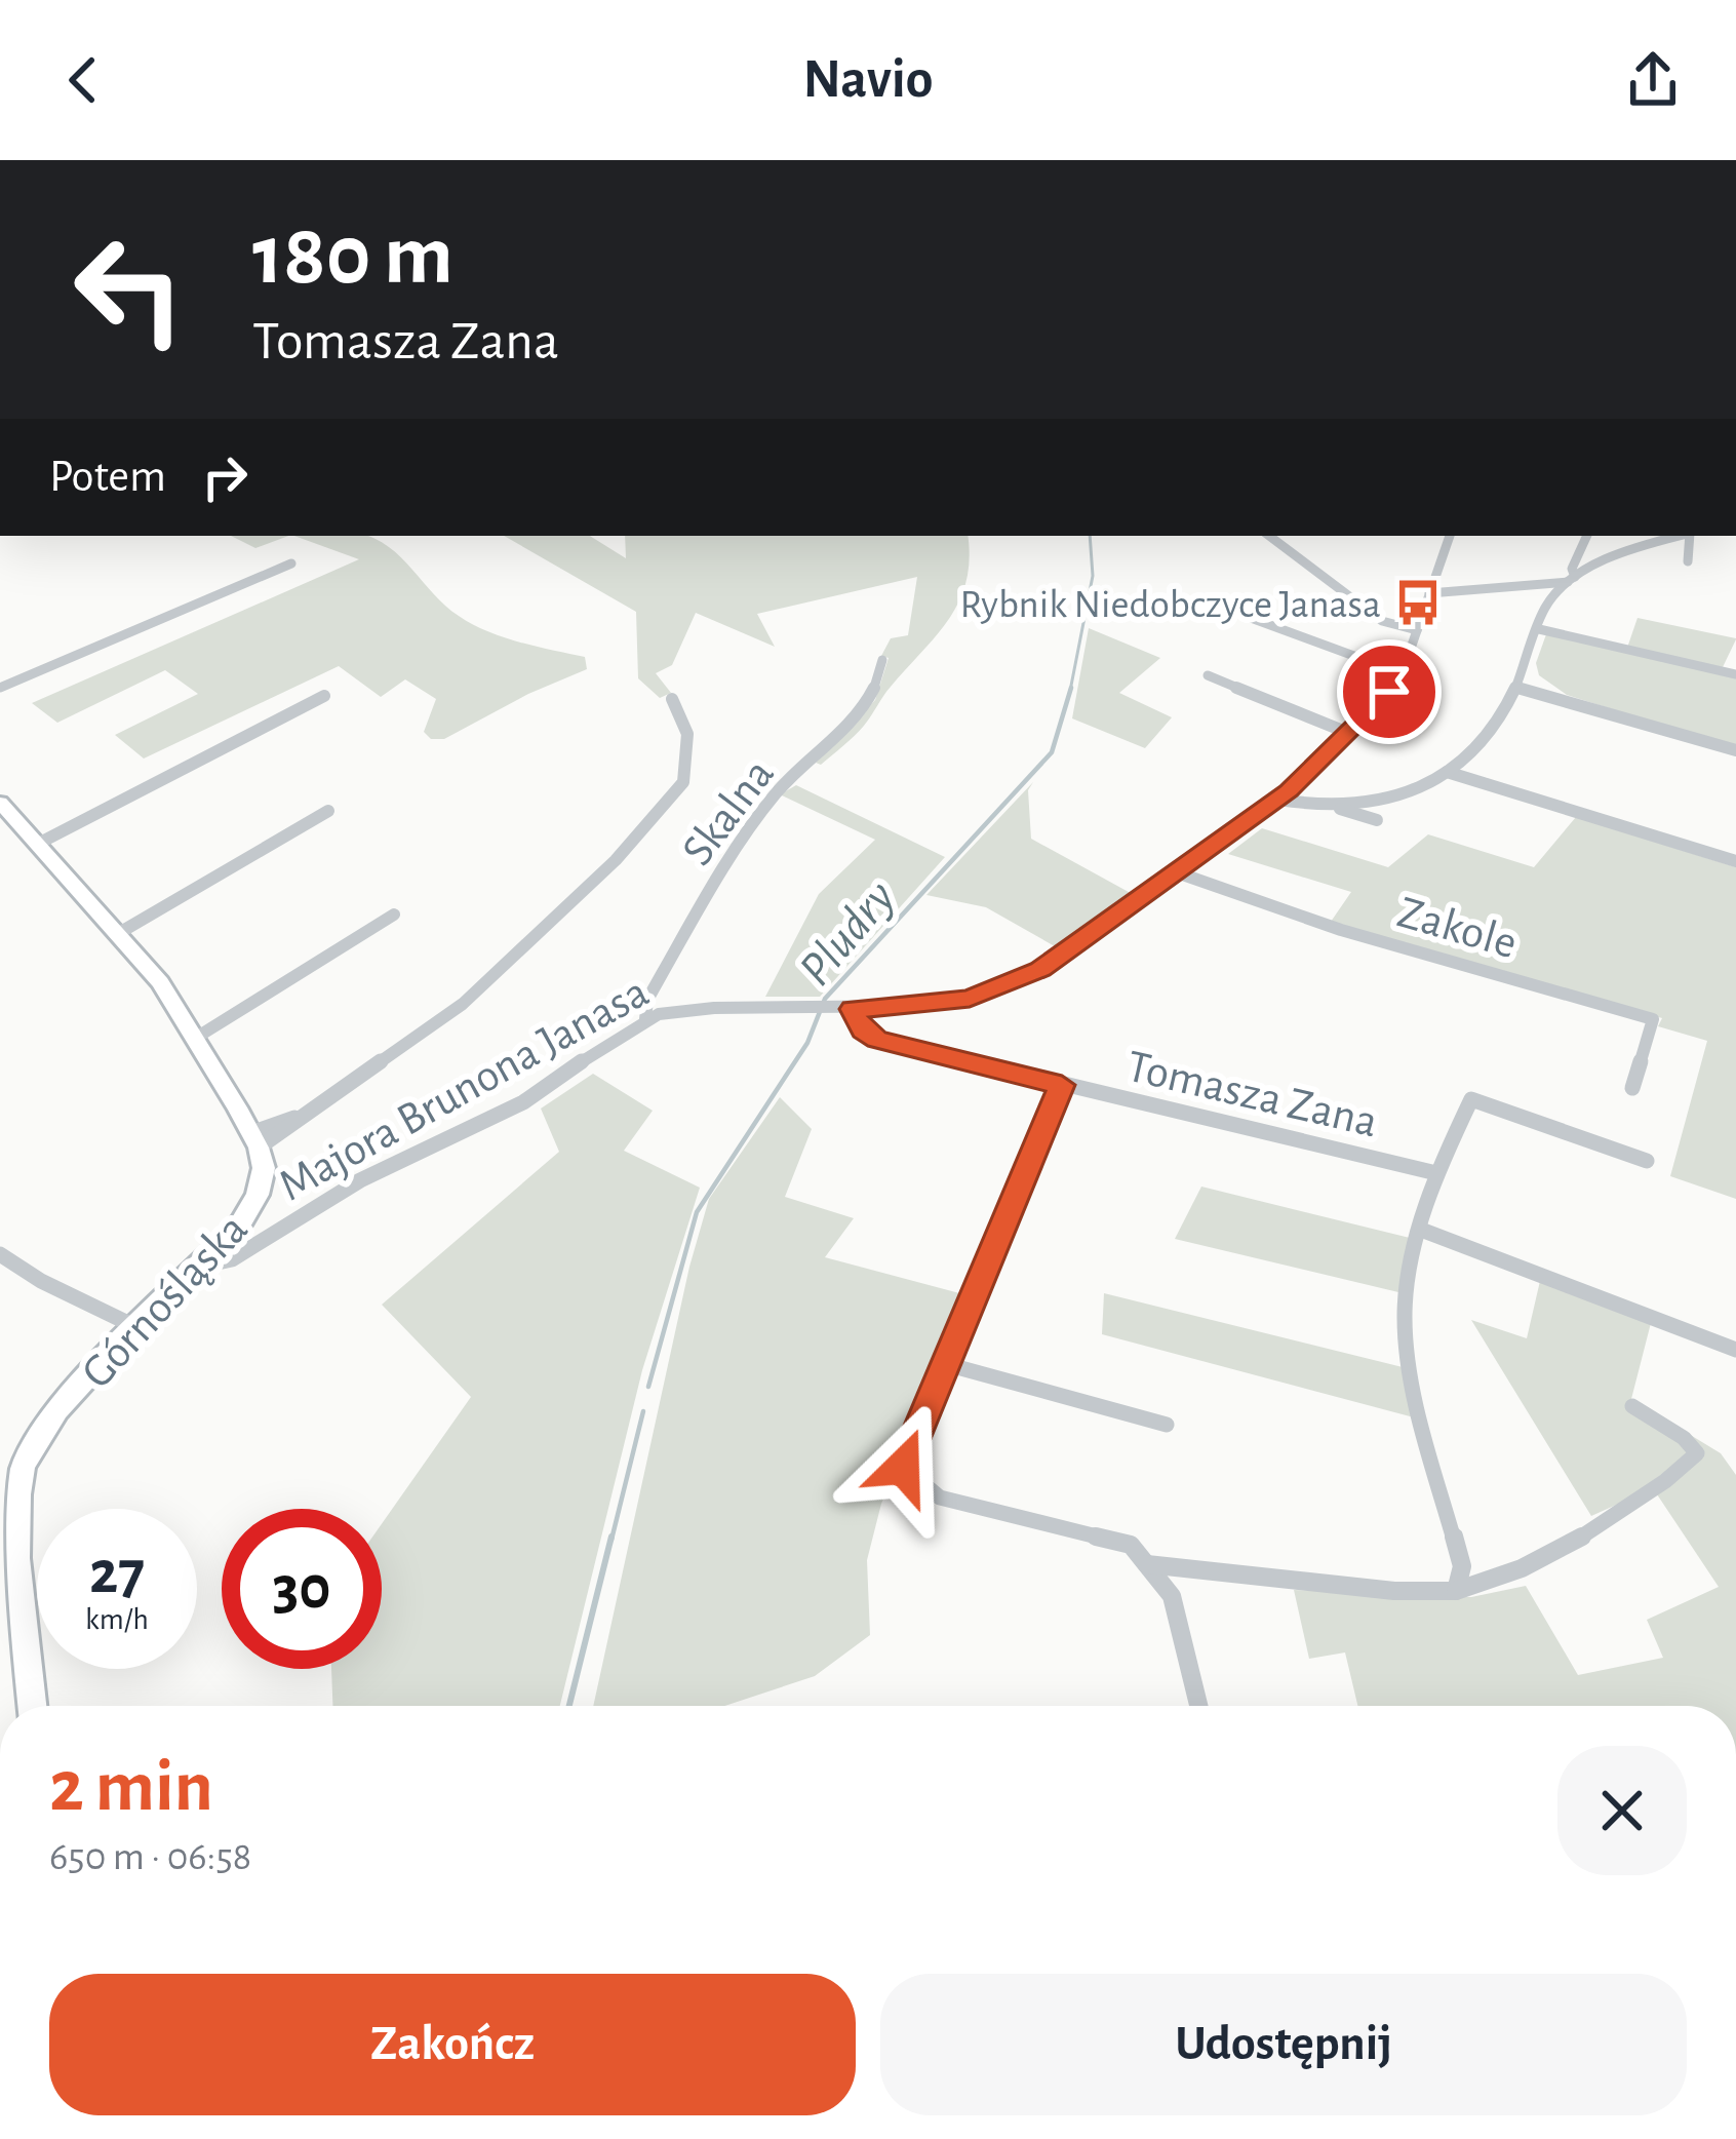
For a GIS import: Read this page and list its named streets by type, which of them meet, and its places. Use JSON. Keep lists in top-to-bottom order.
{
  "streets": {
    "street": [
      "Skalna",
      "Zakole",
      "Majora Brunona Janasa",
      "Tomasza Zana",
      "Górnośląska"
    ]
  },
  "crossings": [
    ["Skalna", "Majora Brunona Janasa"],
    ["Zakole", "Majora Brunona Janasa"],
    ["Majora Brunona Janasa", "Tomasza Zana"],
    ["Majora Brunona Janasa", "Górnośląska"]
  ],
  "water": ["Pludry"],
  "places": {
    "bus stop": ["Rybnik Niedobczyce Janasa"]
  },
  "page": {
    "header": "Navio",
    "turn": ["180 m", "Tomasza Zana"],
    "then": "Potem",
    "speed": "27 km/h",
    "limit": "30",
    "heading": ["2 min", "650 m · 06:58"],
    "buttons": ["Zakończ", "Udostępnij"]
  }
}
